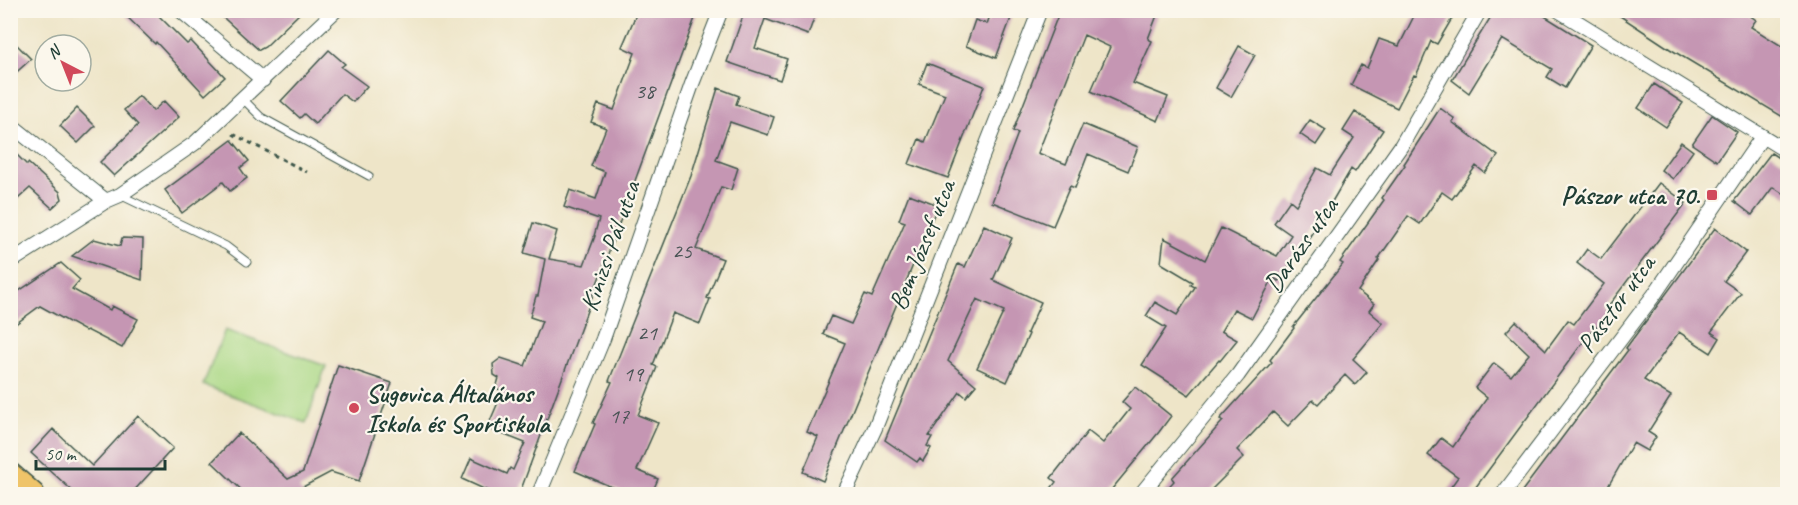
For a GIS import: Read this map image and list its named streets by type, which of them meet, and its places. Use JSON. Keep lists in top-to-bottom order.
{
  "streets": {
    "street": [
      "Bem József utca",
      "Darázs utca",
      "Kinizsi Pál utca",
      "Pásztor utca"
    ]
  },
  "places": {
    "transit": ["Pászor utca 70."],
    "other": ["Sugovica Általános Iskola és Sportiskola"]
  },
  "house_numbers": [
    "38",
    "25",
    "21",
    "19",
    "17"
  ],
  "scale_bar": "50 m",
  "north": "top left"
}
